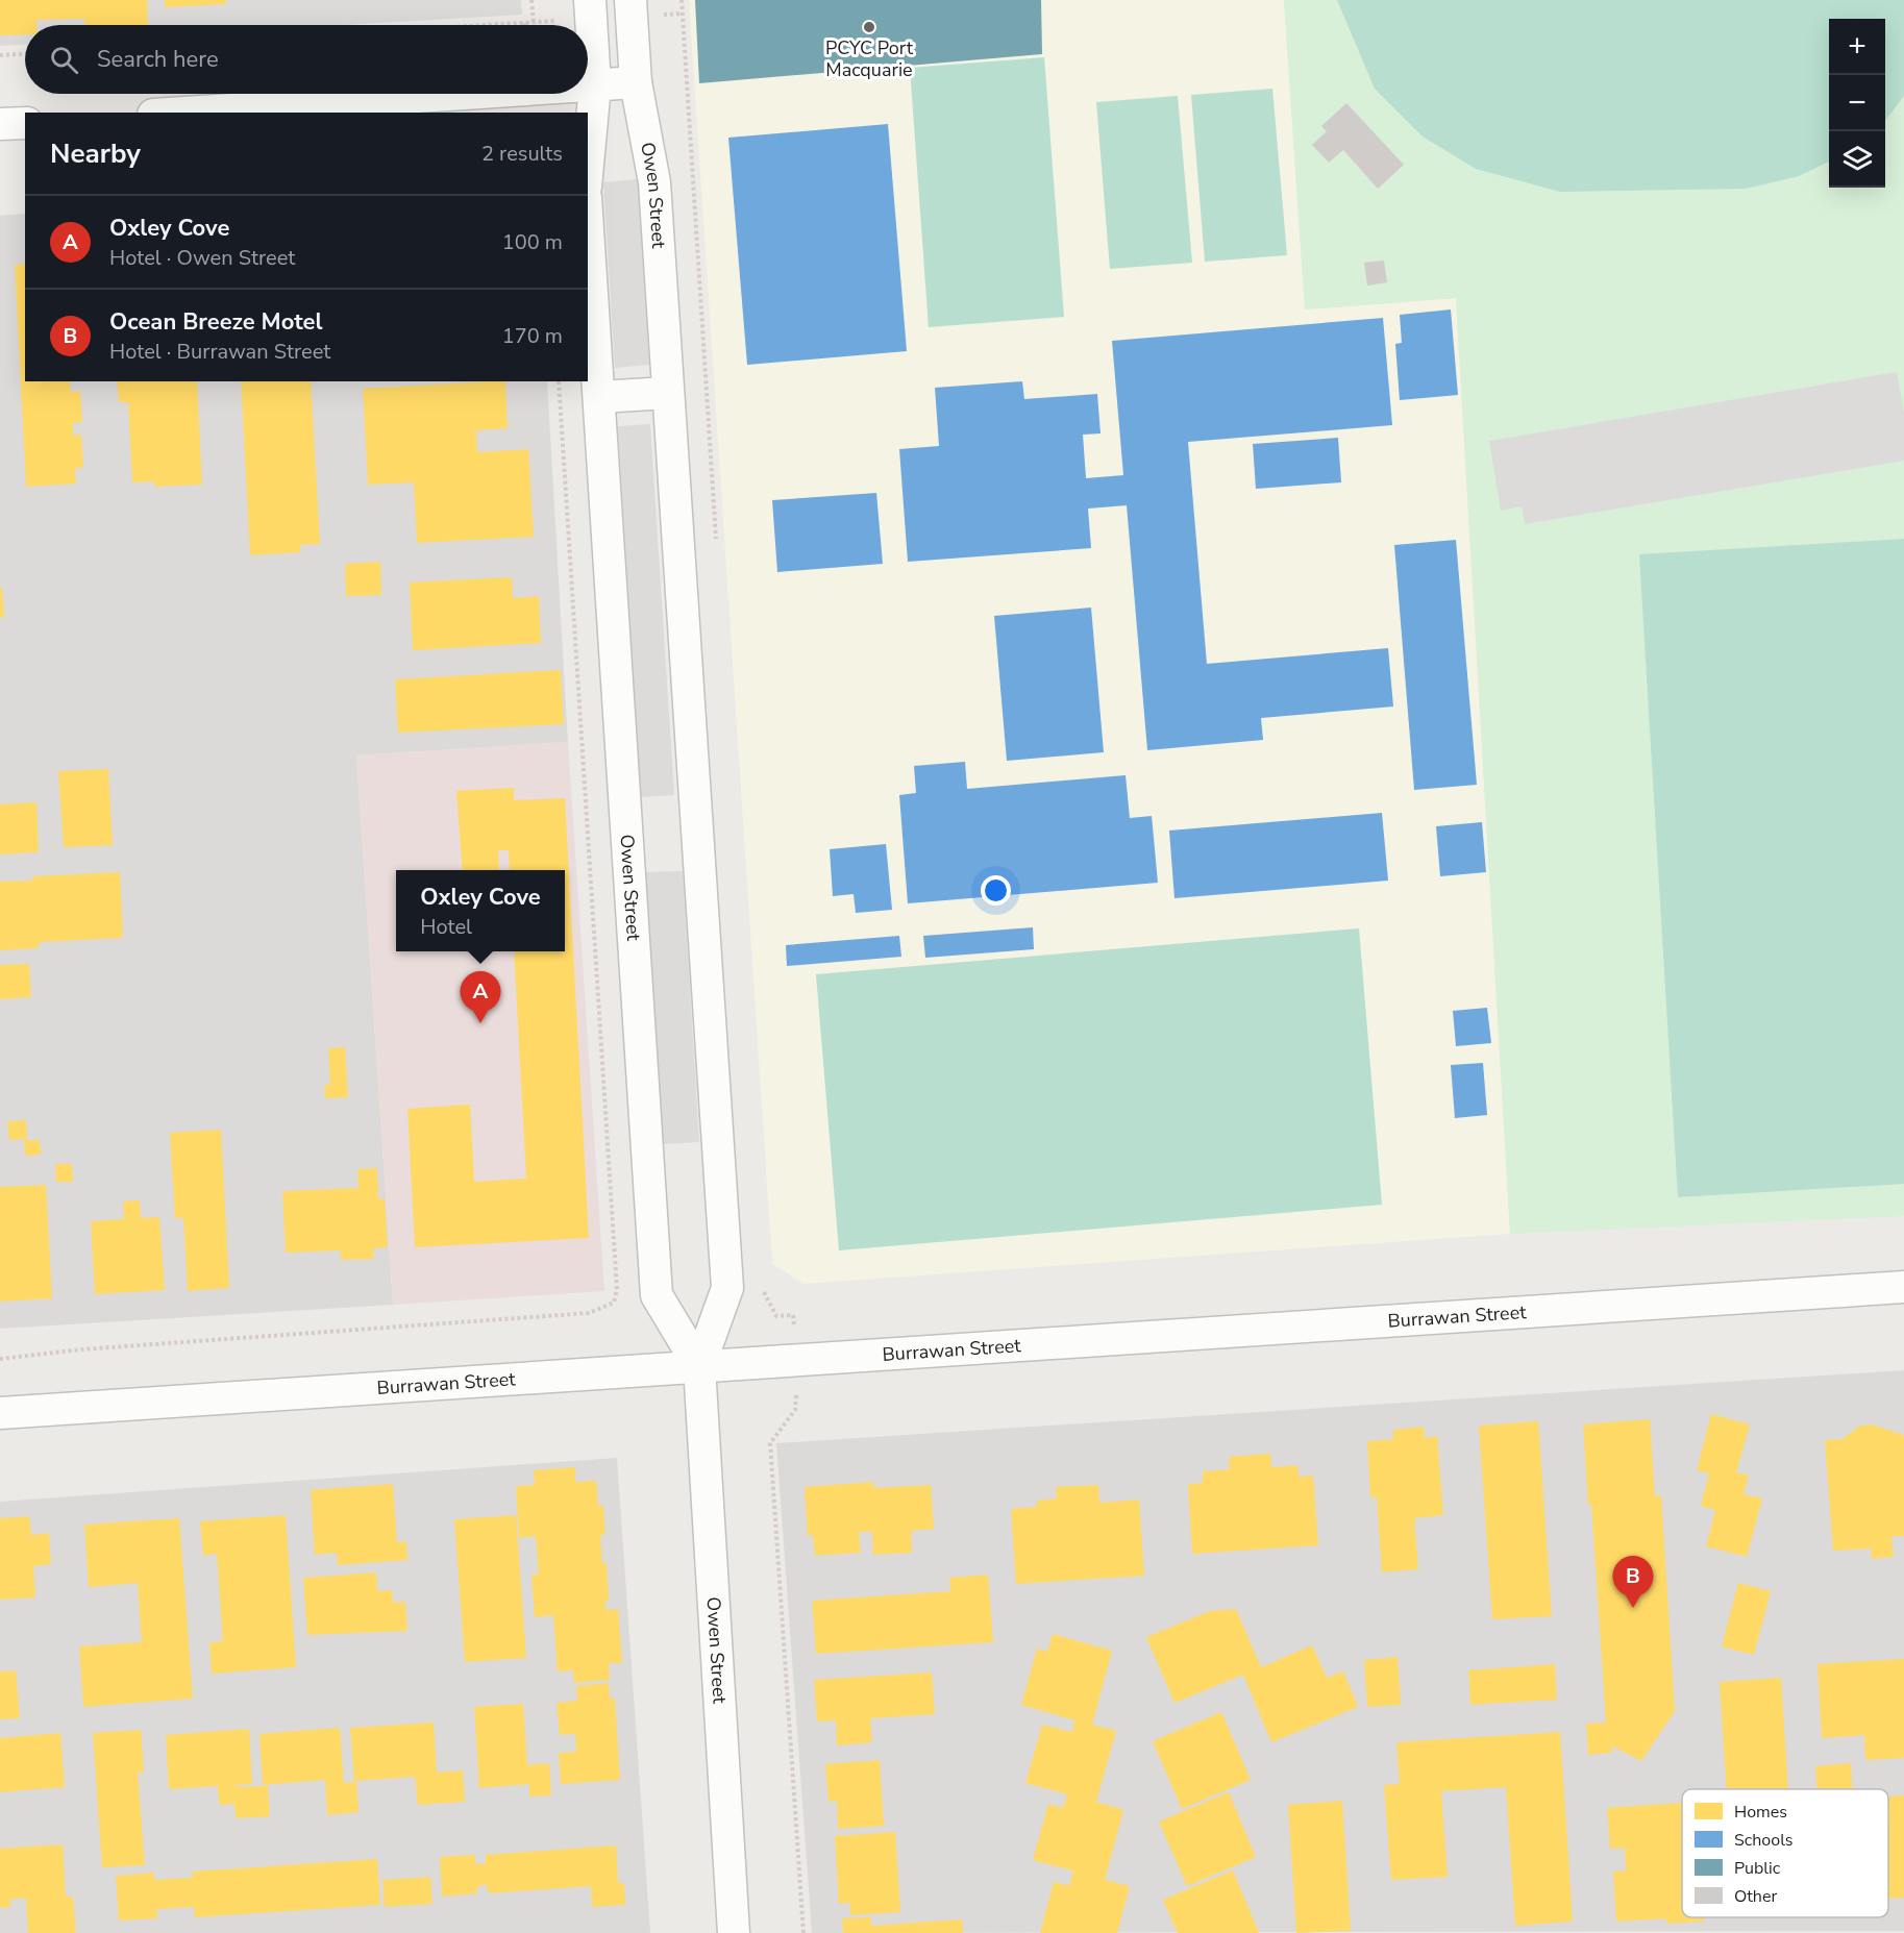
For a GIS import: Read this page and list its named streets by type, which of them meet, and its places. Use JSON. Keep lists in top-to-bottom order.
{
  "streets": {
    "street": ["Owen Street", "Burrawan Street"]
  },
  "crossings": [
    ["Owen Street", "Burrawan Street"]
  ],
  "places": ["PCYC Port Macquarie"],
  "legend": [
    "Homes",
    "Schools",
    "Public",
    "Other"
  ],
  "page": {
    "map_buttons": ["+", "−"],
    "search": "Search here",
    "heading": ["Nearby", "2 results"],
    "list": [
      {
        "mark": "A",
        "name": "Oxley Cove",
        "note": "Hotel · Owen Street",
        "value": "100 m"
      },
      {
        "mark": "B",
        "name": "Ocean Breeze Motel",
        "note": "Hotel · Burrawan Street",
        "value": "170 m"
      }
    ],
    "popup": ["Oxley Cove", "Hotel"],
    "pins": ["A", "B"]
  }
}
